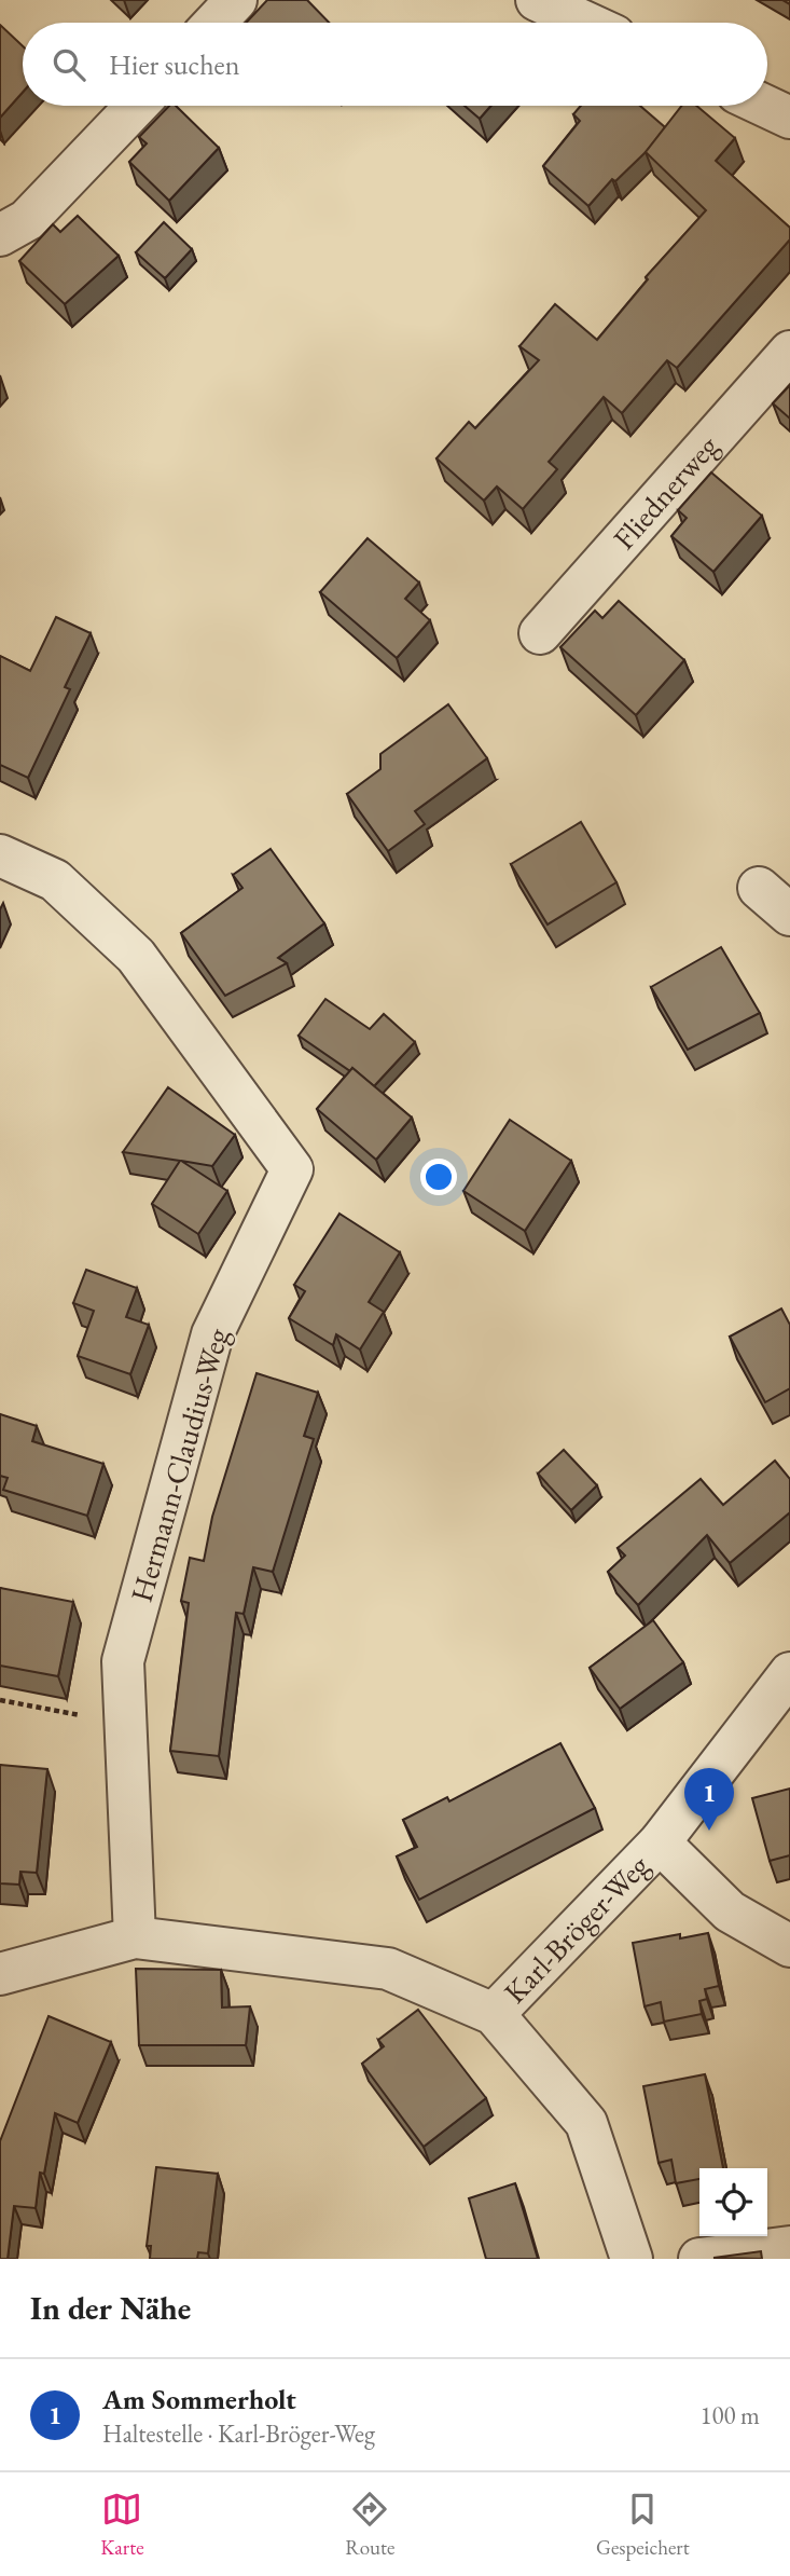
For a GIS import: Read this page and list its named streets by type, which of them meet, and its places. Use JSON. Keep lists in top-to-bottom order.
{
  "streets": {
    "street": ["Fliednerweg", "Hermann-Claudius-Weg", "Karl-Bröger-Weg"]
  },
  "page": {
    "search": "Hier suchen",
    "pins": "1",
    "heading": "In der Nähe",
    "list": [
      {
        "mark": "1",
        "name": "Am Sommerholt",
        "note": "Haltestelle · Karl-Bröger-Weg",
        "value": "100 m"
      }
    ],
    "nav": ["Karte", "Route", "Gespeichert"]
  }
}
